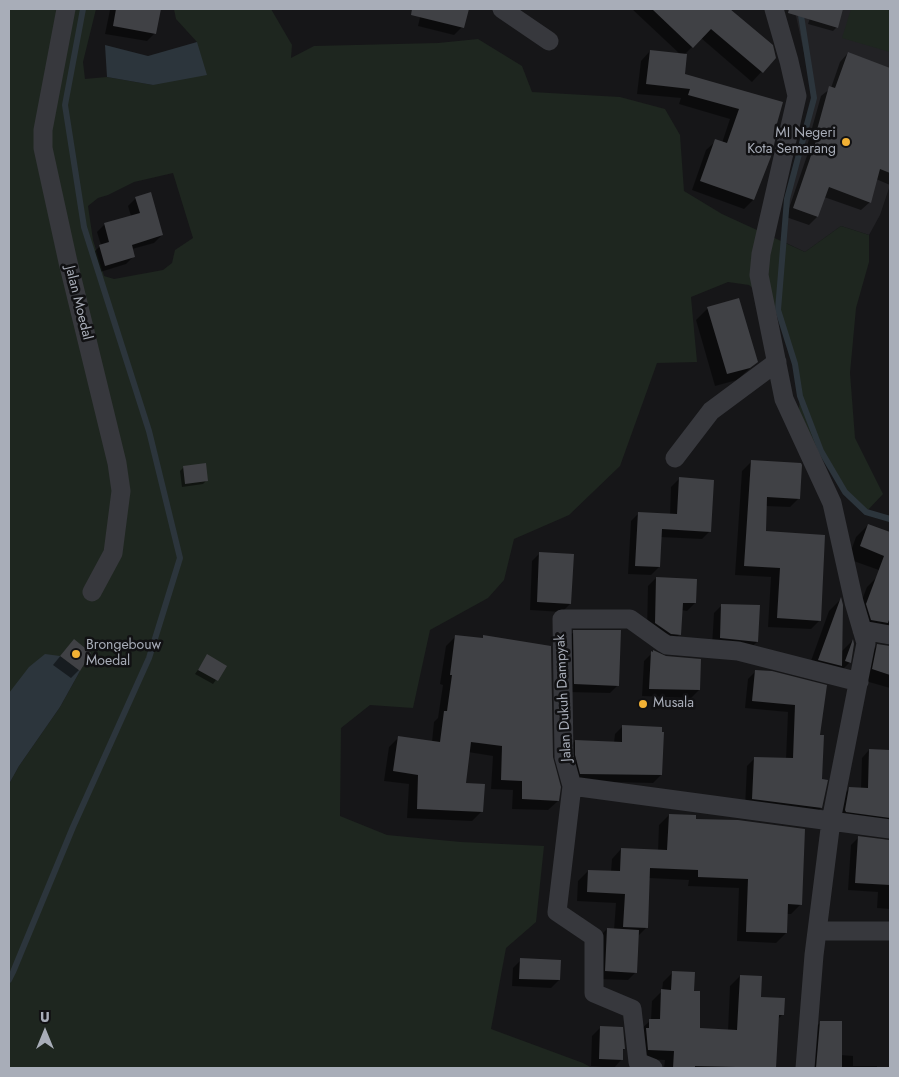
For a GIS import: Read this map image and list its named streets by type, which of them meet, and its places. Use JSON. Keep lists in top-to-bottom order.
{
  "streets": {
    "street": ["Jalan Moedal", "Jalan Dukuh Dampyak"]
  },
  "places": ["MI Negeri Kota Semarang", "Brongebouw Moedal", "Musala"],
  "north": "top"
}
